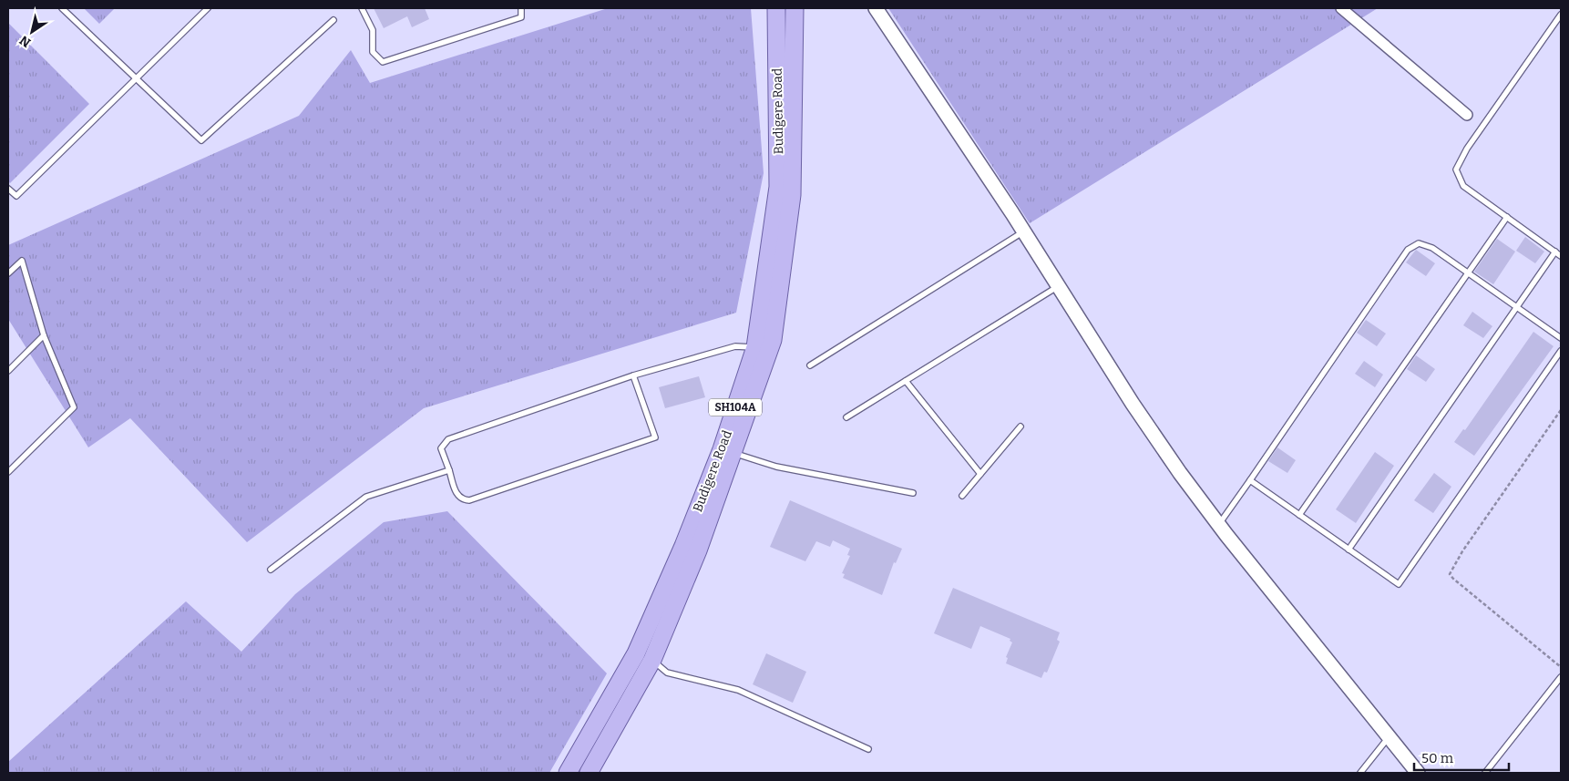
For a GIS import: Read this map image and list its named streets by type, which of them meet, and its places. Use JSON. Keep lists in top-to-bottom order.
{
  "streets": {
    "main road": ["Budigere Road", "SH104A"]
  },
  "scale_bar": "50 m",
  "north": "bottom left"
}
